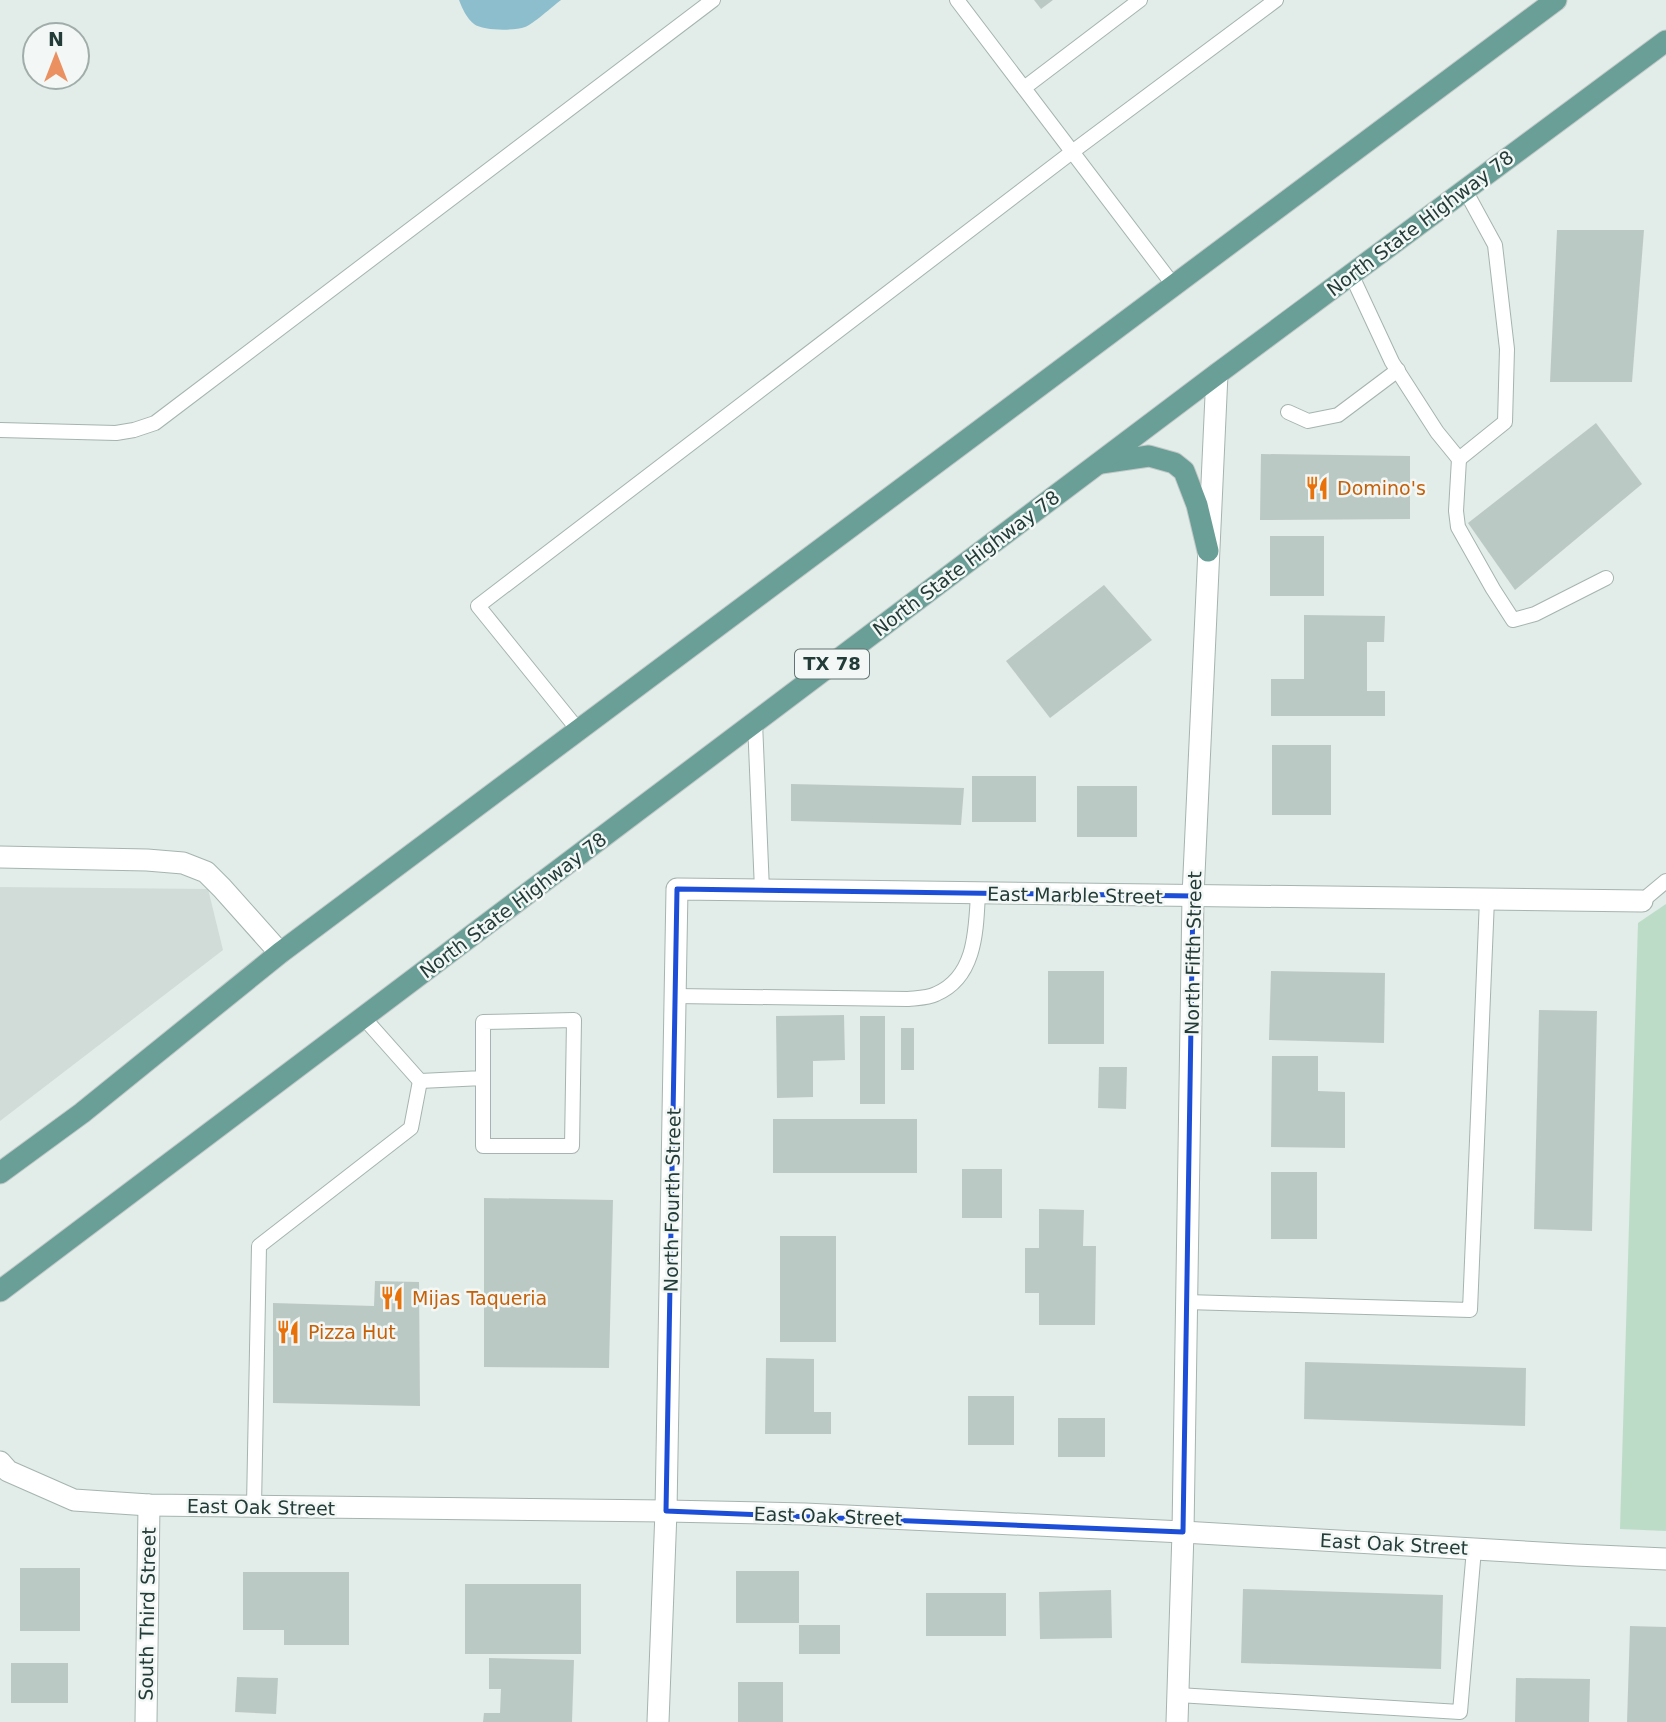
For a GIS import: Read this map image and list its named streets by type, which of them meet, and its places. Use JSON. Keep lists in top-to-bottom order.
{
  "streets": {
    "main road": ["North State Highway 78", "TX 78"],
    "street": [
      "East Marble Street",
      "North Fifth Street",
      "North Fourth Street",
      "East Oak Street",
      "South Third Street"
    ]
  },
  "crossings": [
    ["North State Highway 78", "North Fifth Street"],
    ["East Marble Street", "North Fifth Street"],
    ["East Marble Street", "North Fourth Street"],
    ["North Fifth Street", "East Oak Street"],
    ["North Fourth Street", "East Oak Street"],
    ["East Oak Street", "South Third Street"]
  ],
  "places": {
    "restaurant": ["Domino's", "Mijas Taqueria", "Pizza Hut"]
  },
  "north": "top"
}
